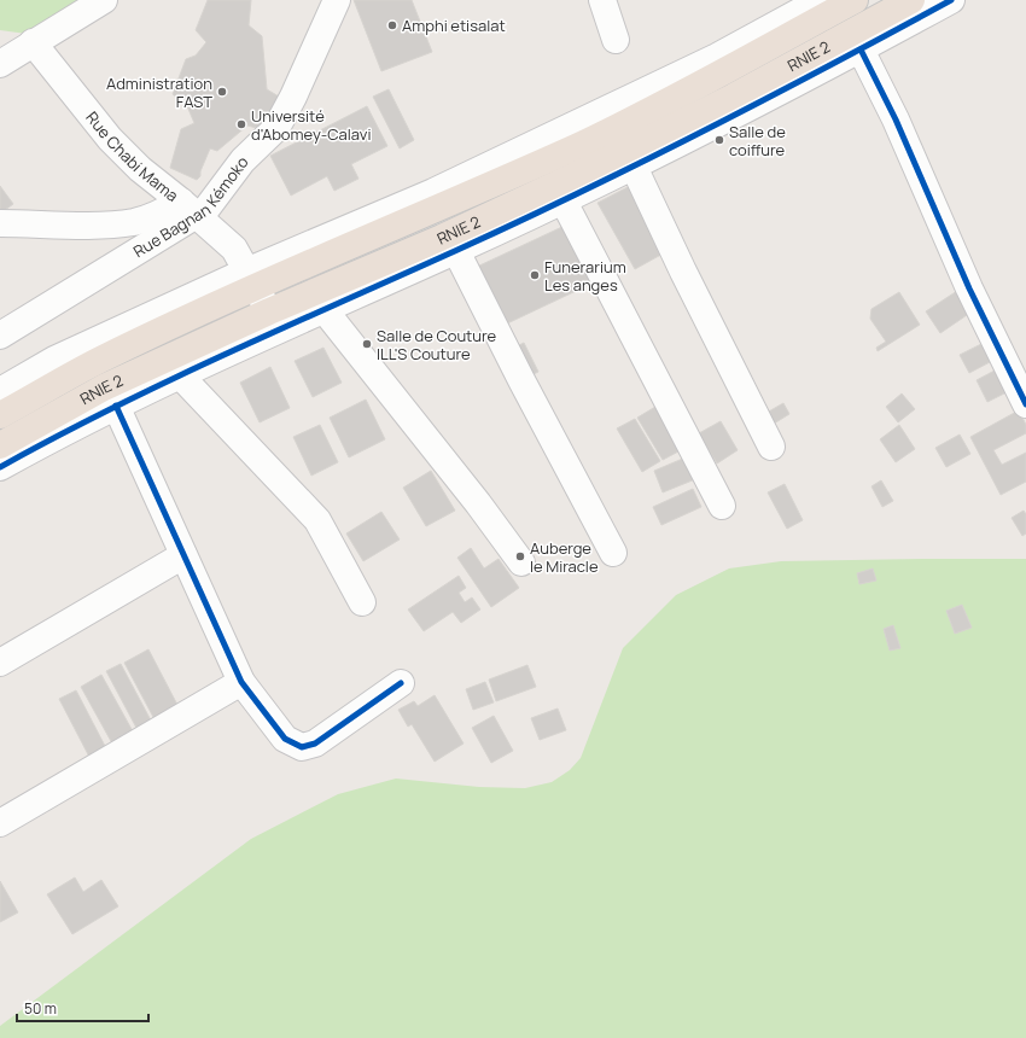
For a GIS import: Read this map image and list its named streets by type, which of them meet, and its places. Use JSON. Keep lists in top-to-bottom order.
{
  "streets": {
    "highway": ["RNIE 2"],
    "street": ["Rue Chabi Mama", "Rue Bagnan Kémoko"]
  },
  "crossings": [
    ["RNIE 2", "Rue Chabi Mama"],
    ["Rue Chabi Mama", "Rue Bagnan Kémoko"]
  ],
  "places": [
    "Amphi etisalat",
    "Administration FAST",
    "Université d'Abomey-Calavi",
    "Salle de coiffure",
    "Funerarium Les anges",
    "Salle de Couture ILL'S Couture",
    "Auberge le Miracle"
  ],
  "scale_bar": "50 m"
}
